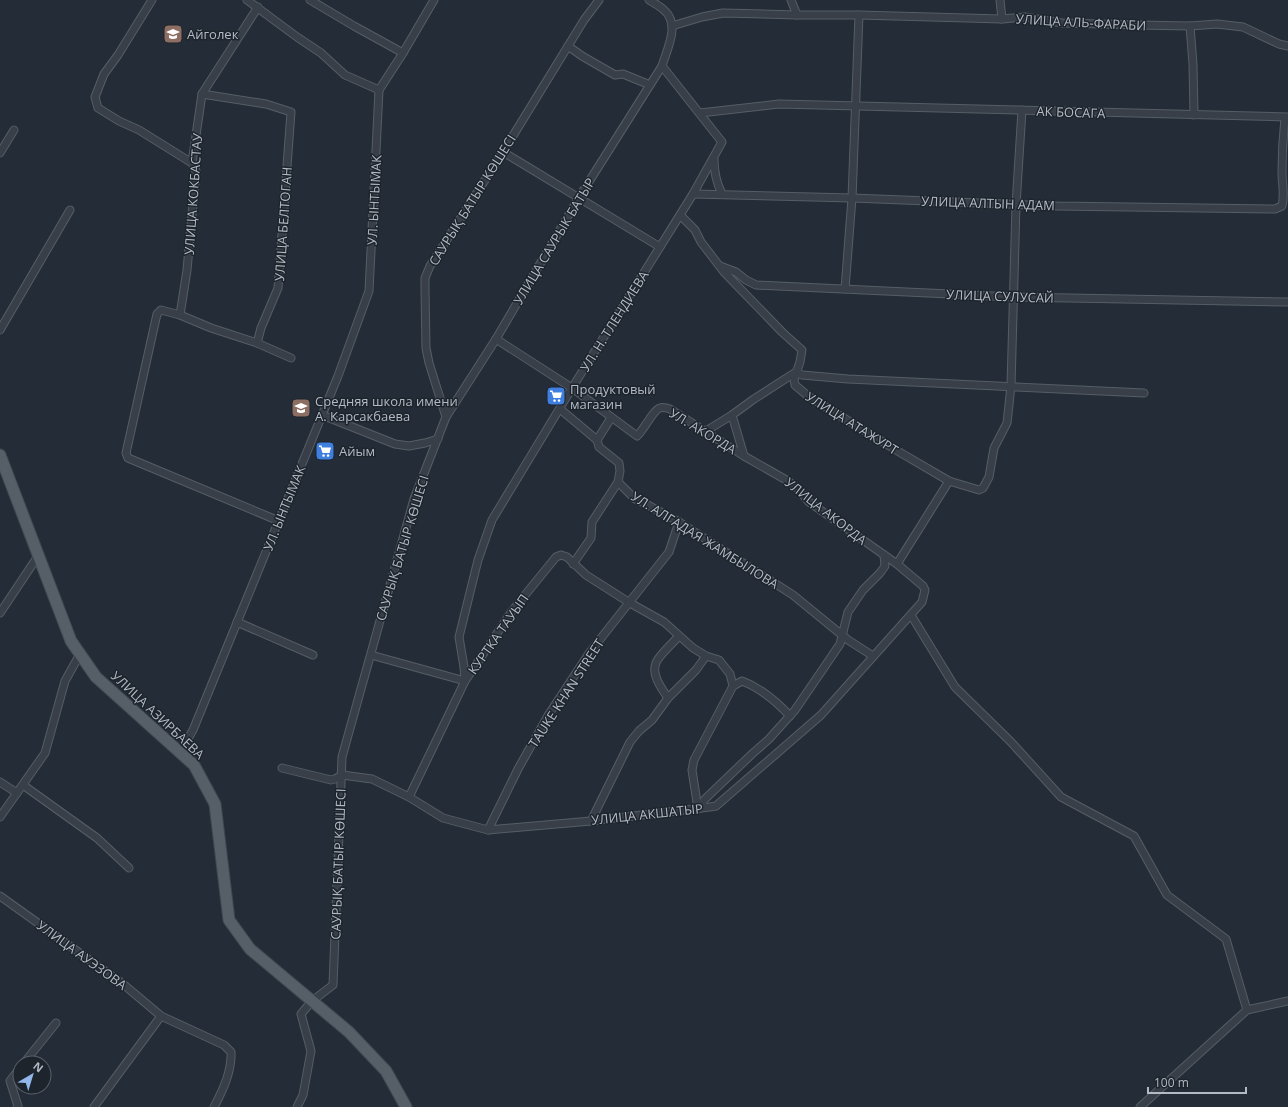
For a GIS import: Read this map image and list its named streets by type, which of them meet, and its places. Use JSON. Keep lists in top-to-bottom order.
{
  "streets": {
    "main road": ["УЛИЦА АЗИРБАЕВА"],
    "street": [
      "УЛИЦА АЛЬ-ФАРАБИ",
      "АК БОСАГА",
      "УЛИЦА КОКБАСТАУ",
      "УЛ. ЫНТЫМАК",
      "САУРЫҚ БАТЫР КӨШЕСІ",
      "УЛИЦА АЛТЫН АДАМ",
      "УЛИЦА БЕЛТОГАН",
      "УЛИЦА САУРЫК БАТЫР",
      "УЛИЦА СУЛУСАЙ",
      "УЛ. Н. ТЛЕНДИЕВА",
      "УЛИЦА АТАЖУРТ",
      "УЛ. АКОРДА",
      "УЛИЦА АКОРДА",
      "УЛ. АЛГАДАЯ ЖАМБЫЛОВА",
      "КУРТКА ТАУЫП",
      "TAUKE KHAN STREET",
      "УЛИЦА АКШАТЫР",
      "УЛИЦА АУЭЗОВА"
    ]
  },
  "crossings": [
    ["УЛИЦА АЛЬ-ФАРАБИ", "УЛИЦА САУРЫК БАТЫР"],
    ["АК БОСАГА", "УЛИЦА АЛТЫН АДАМ"],
    ["АК БОСАГА", "УЛ. Н. ТЛЕНДИЕВА"],
    ["УЛИЦА КОКБАСТАУ", "УЛИЦА БЕЛТОГАН"],
    ["УЛ. ЫНТЫМАК", "УЛИЦА АЗИРБАЕВА"],
    ["САУРЫҚ БАТЫР КӨШЕСІ", "УЛИЦА САУРЫК БАТЫР"],
    ["САУРЫҚ БАТЫР КӨШЕСІ", "УЛИЦА АЗИРБАЕВА"],
    ["САУРЫҚ БАТЫР КӨШЕСІ", "УЛИЦА АКШАТЫР"],
    ["УЛИЦА АЛТЫН АДАМ", "УЛ. Н. ТЛЕНДИЕВА"],
    ["УЛИЦА САУРЫК БАТЫР", "УЛ. АКОРДА"],
    ["УЛИЦА СУЛУСАЙ", "УЛИЦА АТАЖУРТ"],
    ["УЛ. Н. ТЛЕНДИЕВА", "УЛИЦА АТАЖУРТ"],
    ["УЛ. Н. ТЛЕНДИЕВА", "УЛ. АКОРДА"],
    ["УЛ. Н. ТЛЕНДИЕВА", "УЛ. АЛГАДАЯ ЖАМБЫЛОВА"],
    ["УЛ. Н. ТЛЕНДИЕВА", "КУРТКА ТАУЫП"],
    ["УЛ. АКОРДА", "УЛИЦА АКОРДА"],
    ["УЛИЦА АКОРДА", "УЛИЦА АКШАТЫР"],
    ["УЛ. АЛГАДАЯ ЖАМБЫЛОВА", "TAUKE KHAN STREET"],
    ["УЛ. АЛГАДАЯ ЖАМБЫЛОВА", "УЛИЦА АКШАТЫР"],
    ["КУРТКА ТАУЫП", "TAUKE KHAN STREET"],
    ["КУРТКА ТАУЫП", "УЛИЦА АКШАТЫР"],
    ["TAUKE KHAN STREET", "УЛИЦА АКШАТЫР"]
  ],
  "places": {
    "school or university": ["Айголек", "Средняя школа имени А. Карсакбаева"],
    "supermarket": ["Продуктовый магазин", "Айым"]
  },
  "scale_bar": "100 m",
  "north": "top right"
}
